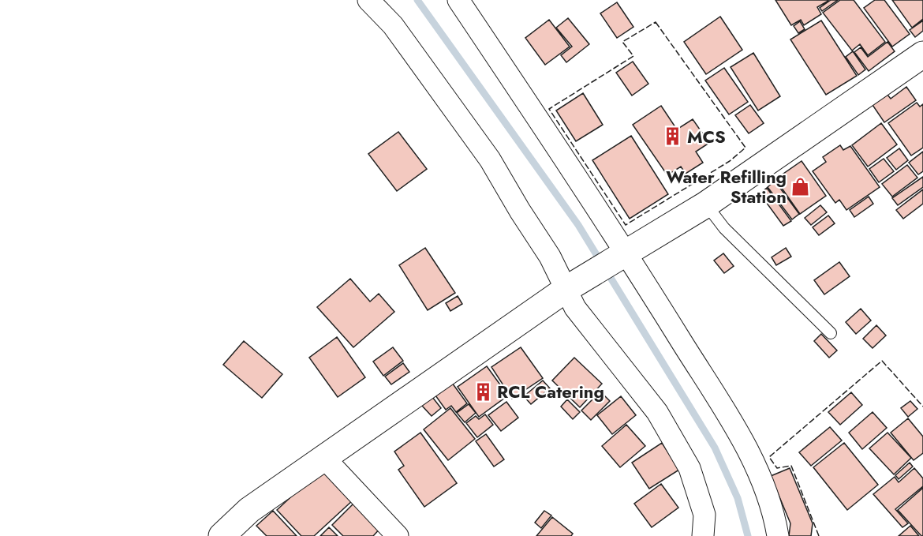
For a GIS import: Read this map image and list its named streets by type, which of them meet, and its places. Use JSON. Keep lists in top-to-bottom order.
{
  "places": {
    "building": ["MCS", "RCL Catering"],
    "shop": ["Water Refilling Station"]
  }
}
